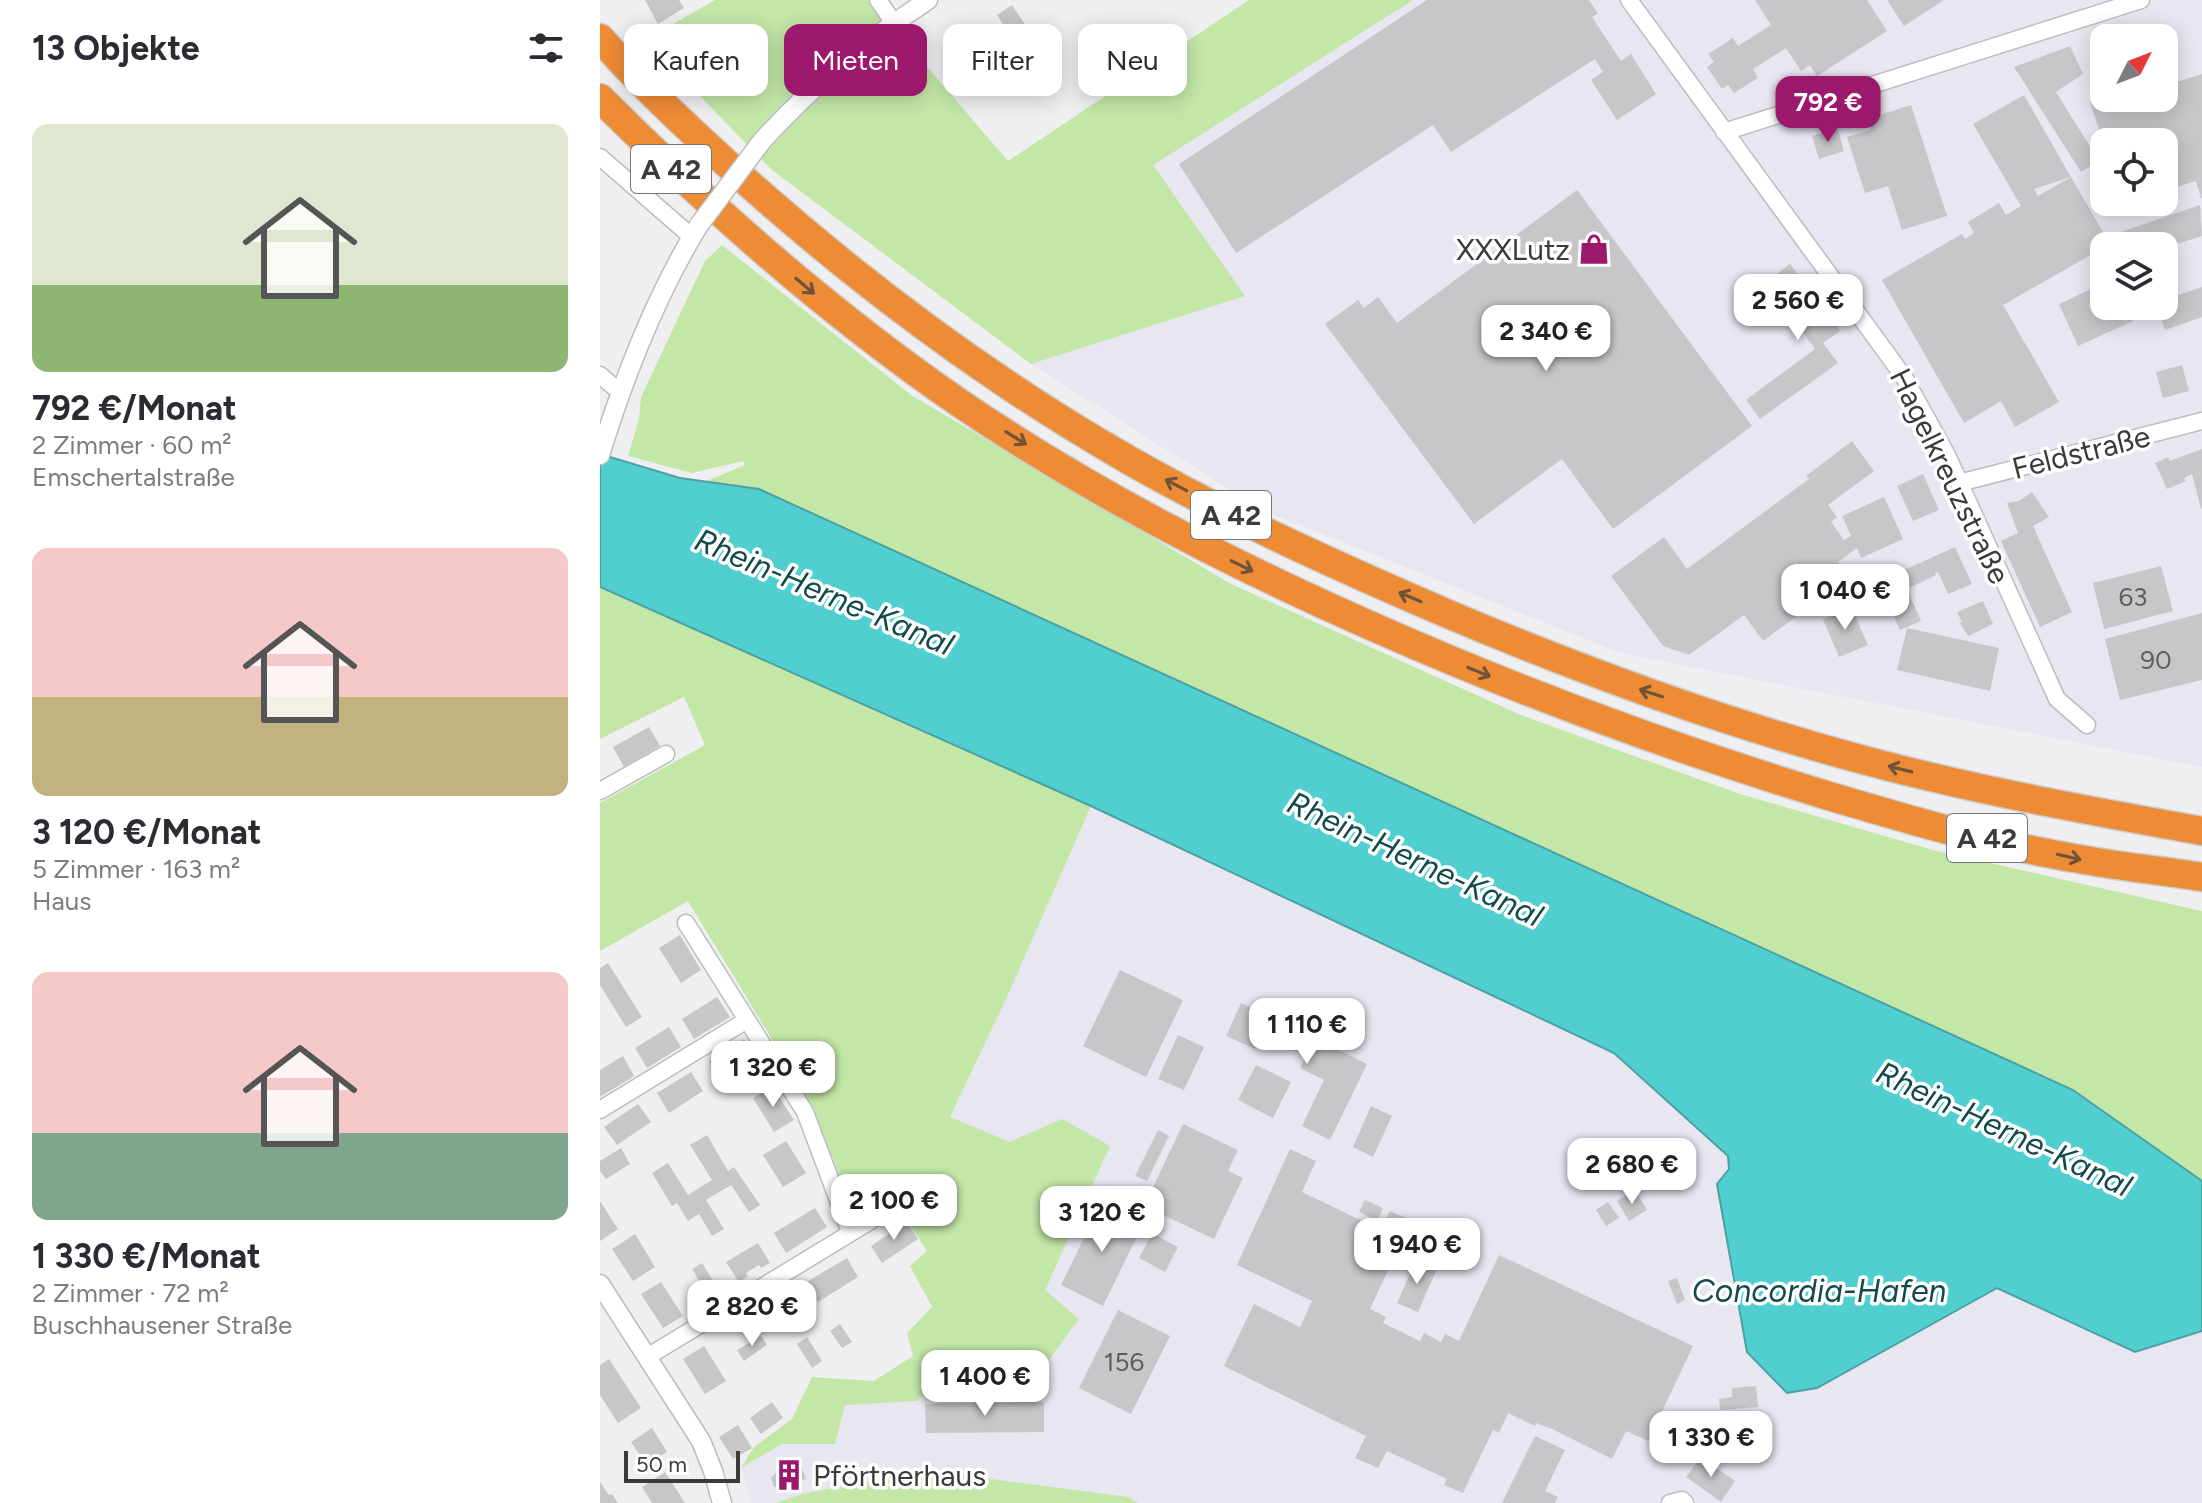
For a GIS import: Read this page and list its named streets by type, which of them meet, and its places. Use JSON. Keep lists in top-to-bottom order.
{
  "streets": {
    "highway": ["A 42"],
    "street": ["Feldstraße", "Hagelkreuzstraße"]
  },
  "crossings": [
    ["Feldstraße", "Hagelkreuzstraße"]
  ],
  "water": ["Rhein-Herne-Kanal", "Concordia-Hafen"],
  "places": {
    "shop": ["XXXLutz"],
    "building": ["Pförtnerhaus"]
  },
  "house_numbers": ["63", "90", "156"],
  "scale_bar": "50 m",
  "north": "top right",
  "page": {
    "heading": "13 Objekte",
    "chip": [
      "Kaufen",
      "Mieten",
      "Filter",
      "Neu"
    ],
    "price": [
      "792 €",
      "2 560 €",
      "2 340 €",
      "1 040 €",
      "1 110 €",
      "1 320 €",
      "2 680 €",
      "2 100 €",
      "3 120 €",
      "1 940 €",
      "2 820 €",
      "1 400 €",
      "1 330 €"
    ],
    "list": [
      {
        "name": "792 €/Monat",
        "note": "2 Zimmer · 60 m² · Emschertalstraße"
      },
      {
        "name": "3 120 €/Monat",
        "note": "5 Zimmer · 163 m² · Haus"
      },
      {
        "name": "1 330 €/Monat",
        "note": "2 Zimmer · 72 m² · Buschhausener Straße"
      }
    ],
    "scale": "50 m"
  }
}
